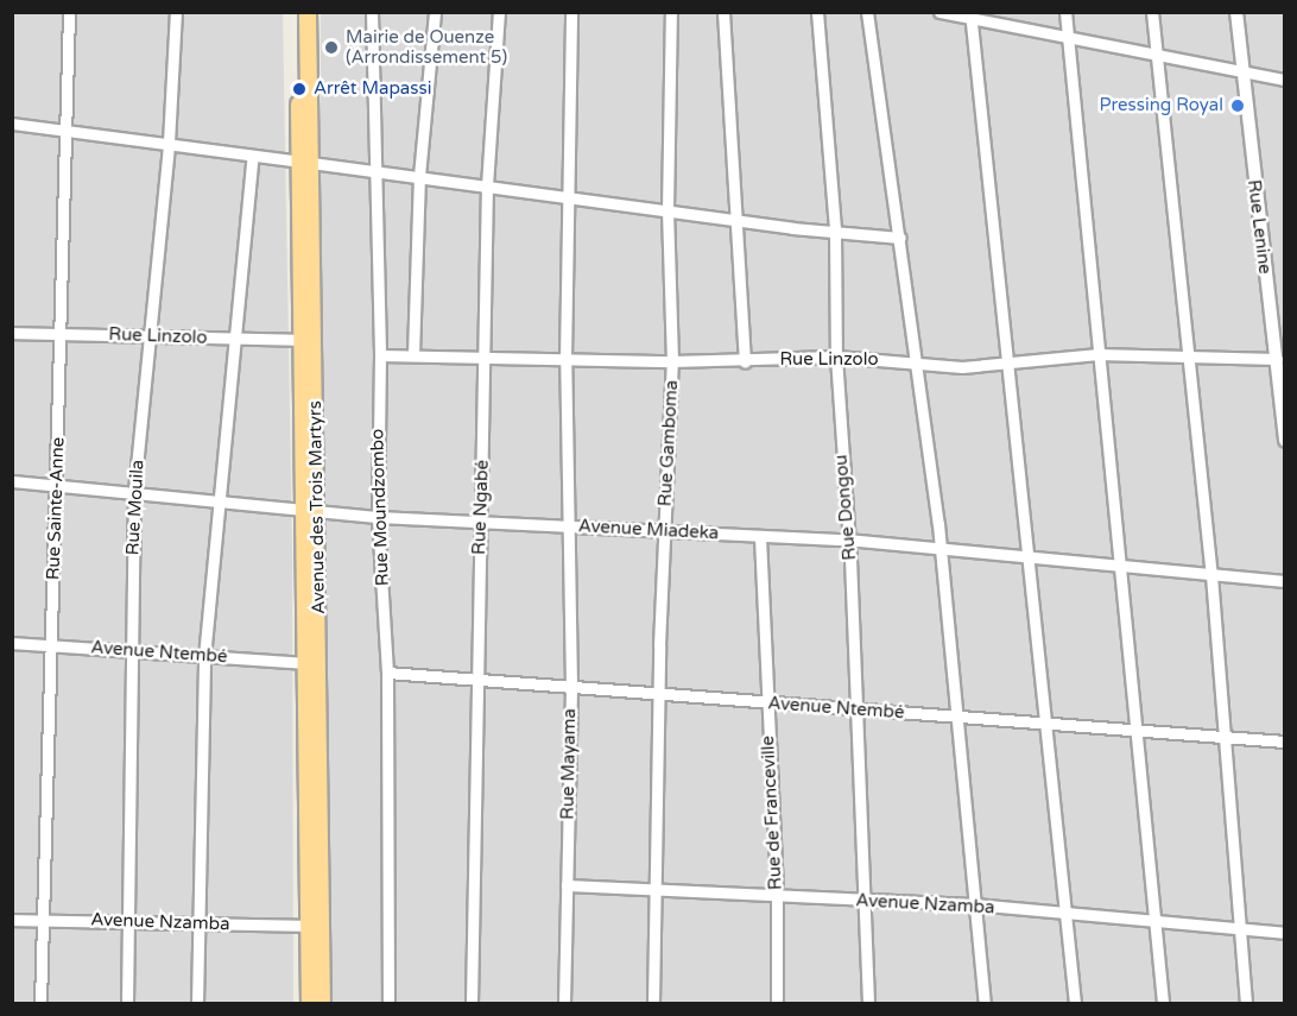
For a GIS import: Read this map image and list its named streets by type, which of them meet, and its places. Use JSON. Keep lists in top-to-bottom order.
{
  "streets": {
    "main road": ["Avenue des Trois Martyrs"],
    "street": [
      "Rue Lenine",
      "Rue Linzolo",
      "Rue Gamboma",
      "Rue Mouila",
      "Rue Moundzombo",
      "Rue Ngabé",
      "Rue Dongou",
      "Rue Sainte-Anne",
      "Avenue Miadeka",
      "Avenue Ntembé",
      "Rue Mayama",
      "Rue de Franceville",
      "Avenue Nzamba"
    ]
  },
  "crossings": [
    ["Rue Lenine", "Rue Linzolo"],
    ["Rue Linzolo", "Rue Gamboma"],
    ["Rue Linzolo", "Rue Mouila"],
    ["Rue Linzolo", "Avenue des Trois Martyrs"],
    ["Rue Linzolo", "Rue Moundzombo"],
    ["Rue Linzolo", "Rue Ngabé"],
    ["Rue Linzolo", "Rue Dongou"],
    ["Rue Linzolo", "Rue Sainte-Anne"],
    ["Rue Linzolo", "Rue Mayama"],
    ["Rue Gamboma", "Avenue Miadeka"],
    ["Rue Gamboma", "Avenue Ntembé"],
    ["Rue Gamboma", "Avenue Nzamba"],
    ["Rue Mouila", "Avenue Miadeka"],
    ["Rue Mouila", "Avenue Ntembé"],
    ["Rue Mouila", "Avenue Nzamba"],
    ["Avenue des Trois Martyrs", "Avenue Miadeka"],
    ["Avenue des Trois Martyrs", "Avenue Ntembé"],
    ["Avenue des Trois Martyrs", "Avenue Nzamba"],
    ["Rue Moundzombo", "Avenue Miadeka"],
    ["Rue Moundzombo", "Avenue Ntembé"],
    ["Rue Ngabé", "Avenue Miadeka"],
    ["Rue Ngabé", "Avenue Ntembé"],
    ["Rue Dongou", "Avenue Miadeka"],
    ["Rue Dongou", "Avenue Ntembé"],
    ["Rue Dongou", "Avenue Nzamba"],
    ["Rue Sainte-Anne", "Avenue Miadeka"],
    ["Rue Sainte-Anne", "Avenue Ntembé"],
    ["Rue Sainte-Anne", "Avenue Nzamba"],
    ["Avenue Miadeka", "Rue Mayama"],
    ["Avenue Miadeka", "Rue de Franceville"],
    ["Avenue Ntembé", "Rue Mayama"],
    ["Avenue Ntembé", "Rue de Franceville"],
    ["Rue Mayama", "Avenue Nzamba"],
    ["Rue de Franceville", "Avenue Nzamba"]
  ],
  "places": ["Mairie de Ouenze (Arrondissement 5)", "Arrêt Mapassi", "Pressing Royal"]
}
